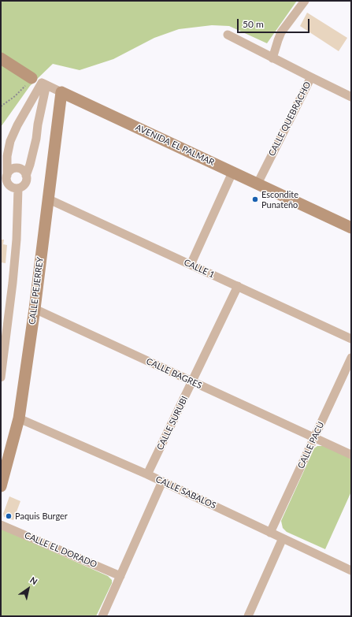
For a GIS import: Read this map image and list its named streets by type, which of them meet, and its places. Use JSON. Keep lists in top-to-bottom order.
{
  "streets": {
    "street": [
      "CALLE QUEBRACHO",
      "AVENIDA EL PALMAR",
      "CALLE 1",
      "CALLE PEJERREY",
      "CALLE BAGRES",
      "CALLE SURUBI",
      "CALLE PACU",
      "CALLE SABALOS",
      "CALLE EL DORADO"
    ]
  },
  "crossings": [
    ["CALLE QUEBRACHO", "AVENIDA EL PALMAR"],
    ["AVENIDA EL PALMAR", "CALLE PEJERREY"],
    ["CALLE 1", "CALLE PEJERREY"],
    ["CALLE 1", "CALLE SURUBI"],
    ["CALLE PEJERREY", "CALLE BAGRES"],
    ["CALLE PEJERREY", "CALLE SABALOS"],
    ["CALLE BAGRES", "CALLE SURUBI"],
    ["CALLE BAGRES", "CALLE PACU"],
    ["CALLE SURUBI", "CALLE SABALOS"],
    ["CALLE PACU", "CALLE SABALOS"]
  ],
  "places": ["Escondite Punateño", "Paquis Burger"],
  "scale_bar": "50 m",
  "north": "top right"
}
